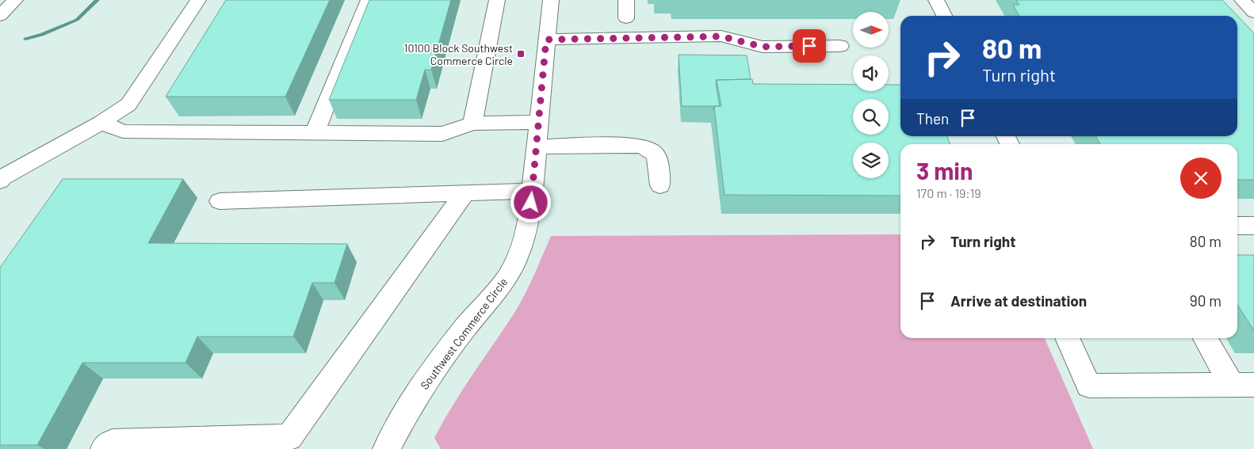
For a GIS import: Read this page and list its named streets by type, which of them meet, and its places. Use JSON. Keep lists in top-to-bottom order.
{
  "streets": {
    "street": ["Southwest Commerce Circle"]
  },
  "places": {
    "transit": ["10100 Block Southwest Commerce Circle"]
  },
  "north": "right",
  "page": {
    "turn": ["80 m", "Turn right"],
    "then": "Then",
    "heading": ["3 min", "170 m · 19:19"],
    "list": [
      {
        "name": "Turn right",
        "value": "80 m"
      },
      {
        "name": "Arrive at destination",
        "value": "90 m"
      }
    ]
  }
}
